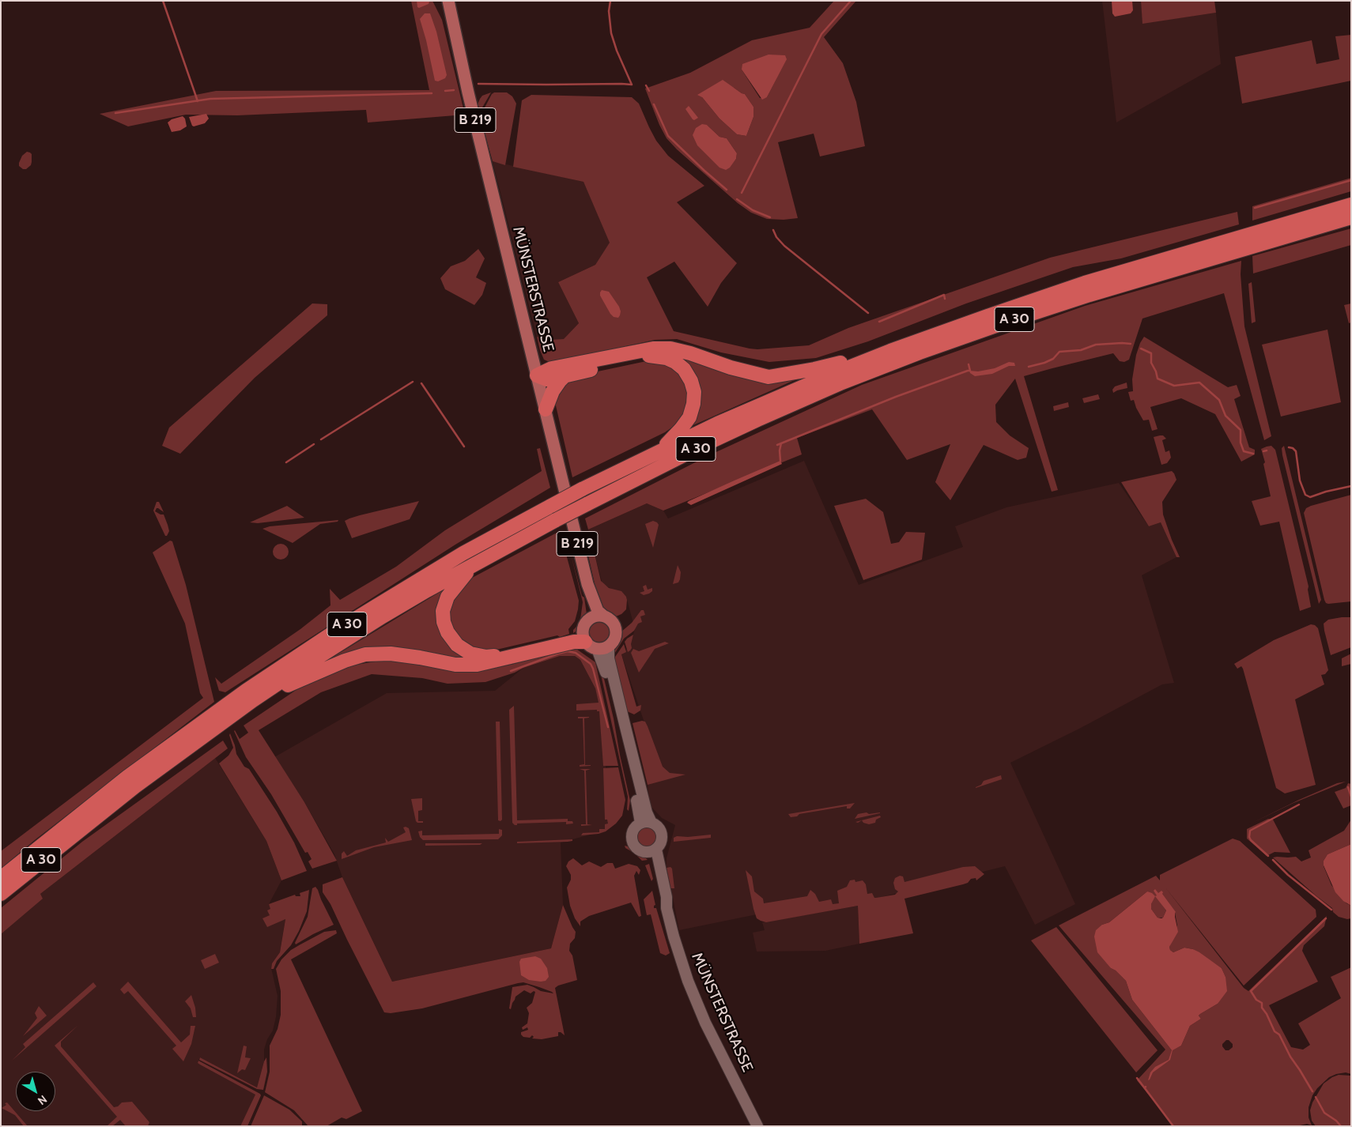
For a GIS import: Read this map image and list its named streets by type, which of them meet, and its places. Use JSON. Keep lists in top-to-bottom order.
{
  "streets": {
    "highway": ["A 30"],
    "main road": ["B 219", "MÜNSTERSTRASSE"]
  },
  "north": "bottom right"
}
